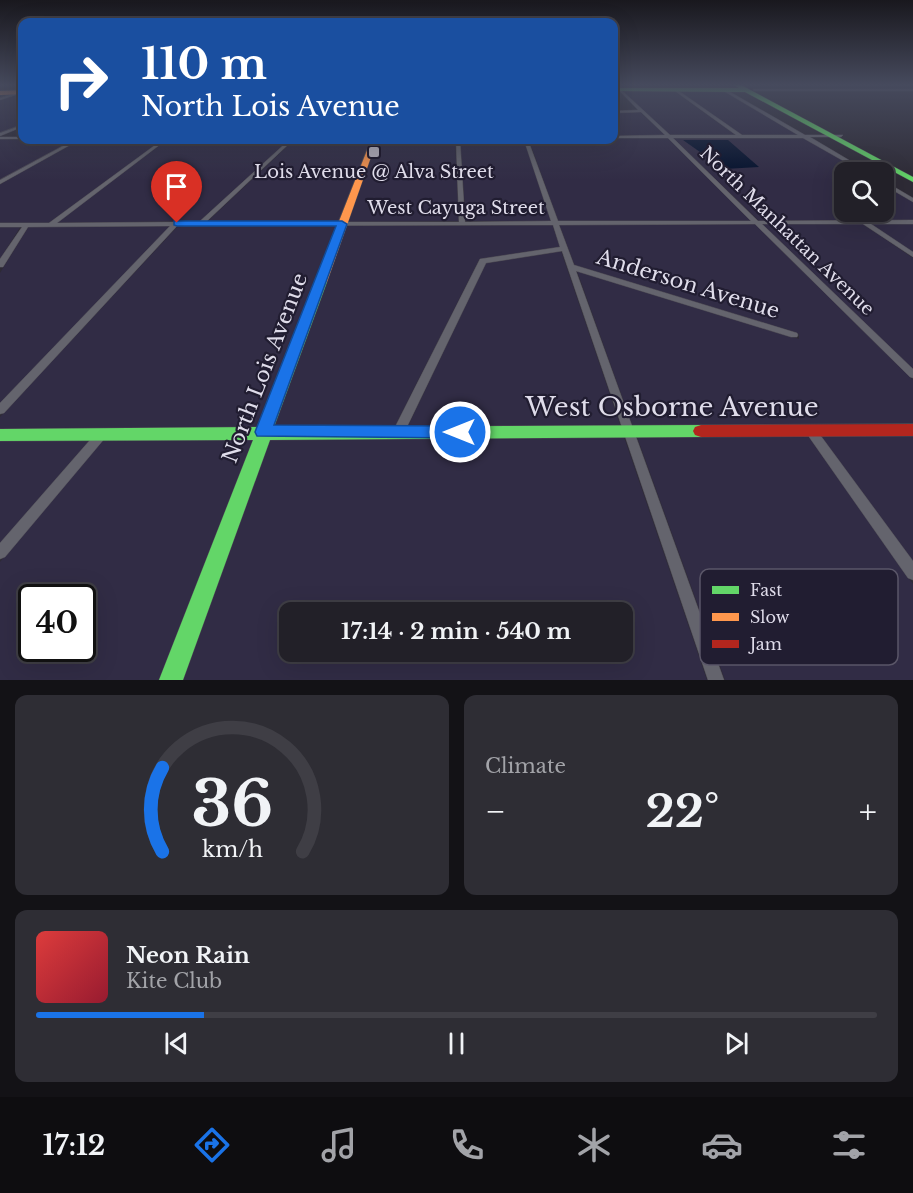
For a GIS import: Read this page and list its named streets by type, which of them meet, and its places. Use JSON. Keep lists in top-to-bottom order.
{
  "streets": {
    "street": [
      "West Cayuga Street",
      "North Manhattan Avenue",
      "Anderson Avenue",
      "North Lois Avenue",
      "West Osborne Avenue"
    ]
  },
  "crossings": [
    ["West Cayuga Street", "North Manhattan Avenue"],
    ["West Cayuga Street", "North Lois Avenue"],
    ["North Lois Avenue", "West Osborne Avenue"]
  ],
  "places": {
    "transit": ["Lois Avenue @ Alva Street"]
  },
  "legend": ["Fast", "Slow", "Jam"],
  "page": {
    "turn": ["110 m", "North Lois Avenue"],
    "limit": "40",
    "trip": "17:14 · 2 min · 540 m",
    "tile": "Climate",
    "heat": ["−", "22°", "+"],
    "song": ["Neon Rain", "Kite Club"],
    "tabs": "17:12",
    "gauge": ["36", "km/h"]
  }
}
